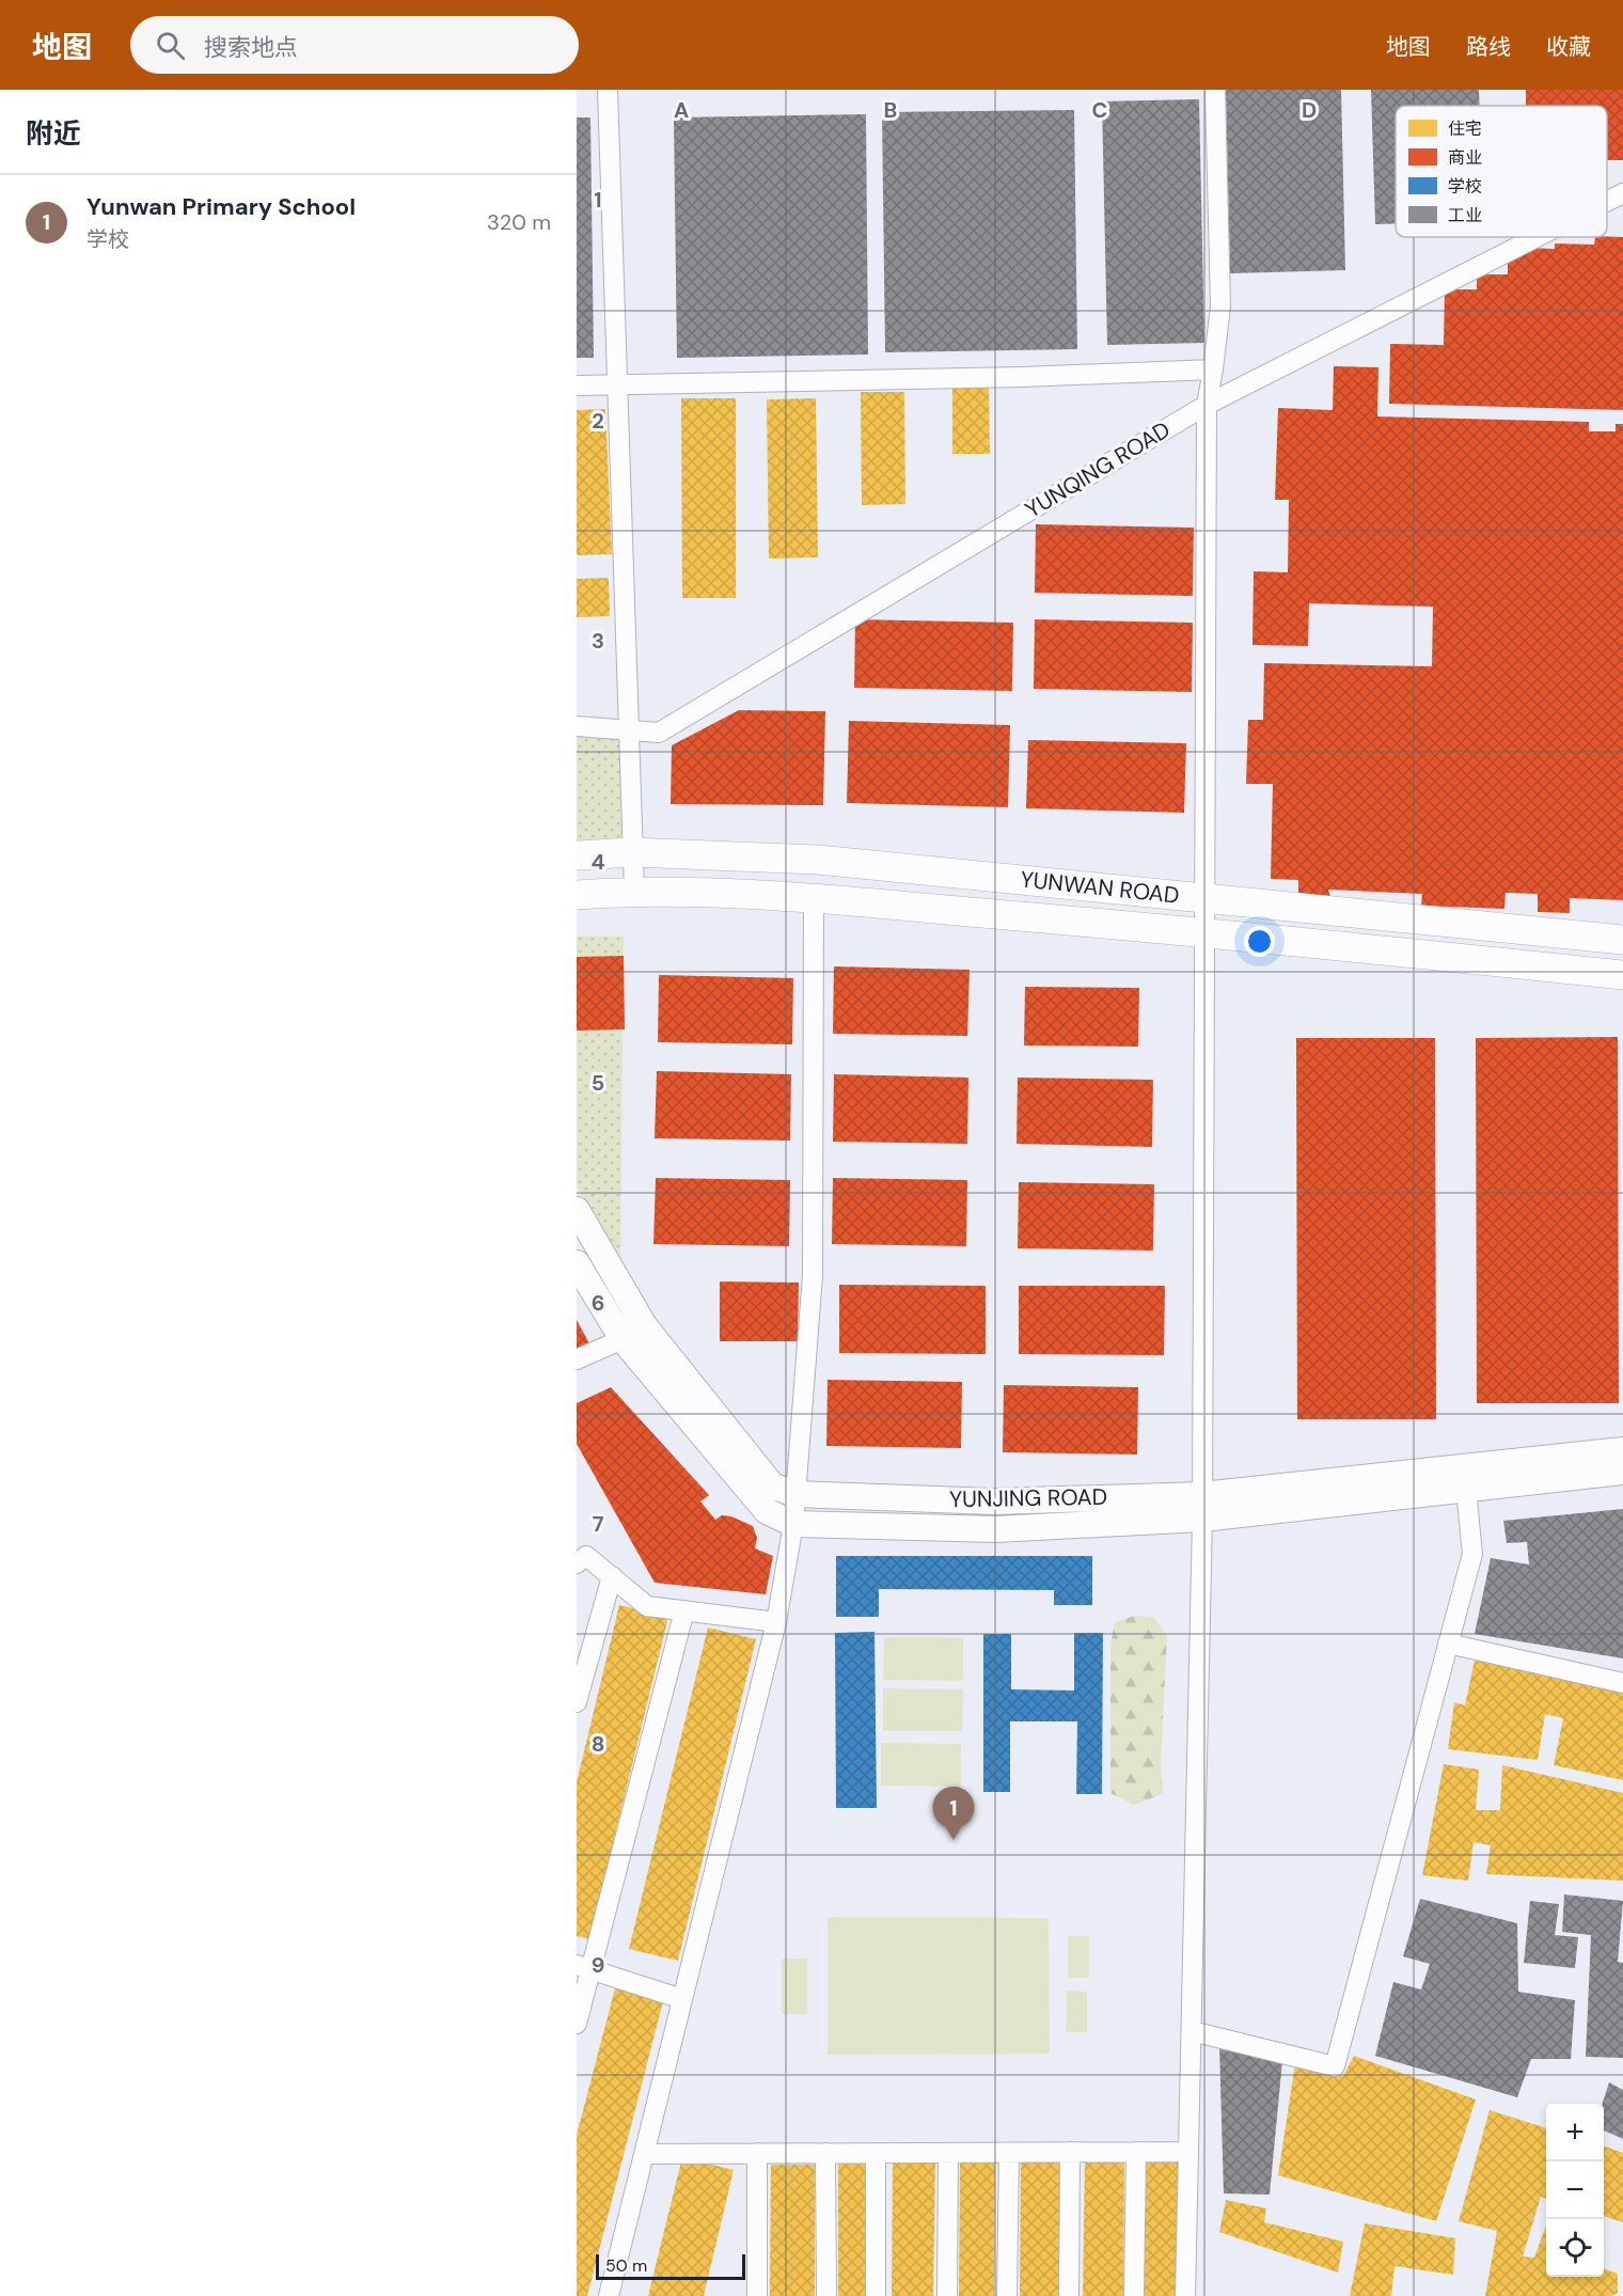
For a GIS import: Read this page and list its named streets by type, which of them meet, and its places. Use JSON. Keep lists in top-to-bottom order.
{
  "streets": {
    "main road": ["YUNWAN ROAD"],
    "street": ["YUNQING ROAD", "YUNJING ROAD"]
  },
  "legend": [
    "住宅",
    "商业",
    "学校",
    "工业"
  ],
  "scale_bar": "50 m",
  "page": {
    "header": "地图",
    "search": "搜索地点",
    "nav": ["地图", "路线", "收藏"],
    "heading": "附近",
    "list": [
      {
        "mark": "1",
        "name": "Yunwan Primary School",
        "note": "学校",
        "value": "320 m"
      }
    ],
    "pins": "1",
    "map_buttons": ["+", "−"],
    "scale": "50 m"
  },
  "grid": {
    "columns": [
      "A",
      "B",
      "C",
      "D"
    ],
    "rows": [
      "1",
      "2",
      "3",
      "4",
      "5",
      "6",
      "7",
      "8",
      "9"
    ]
  }
}
